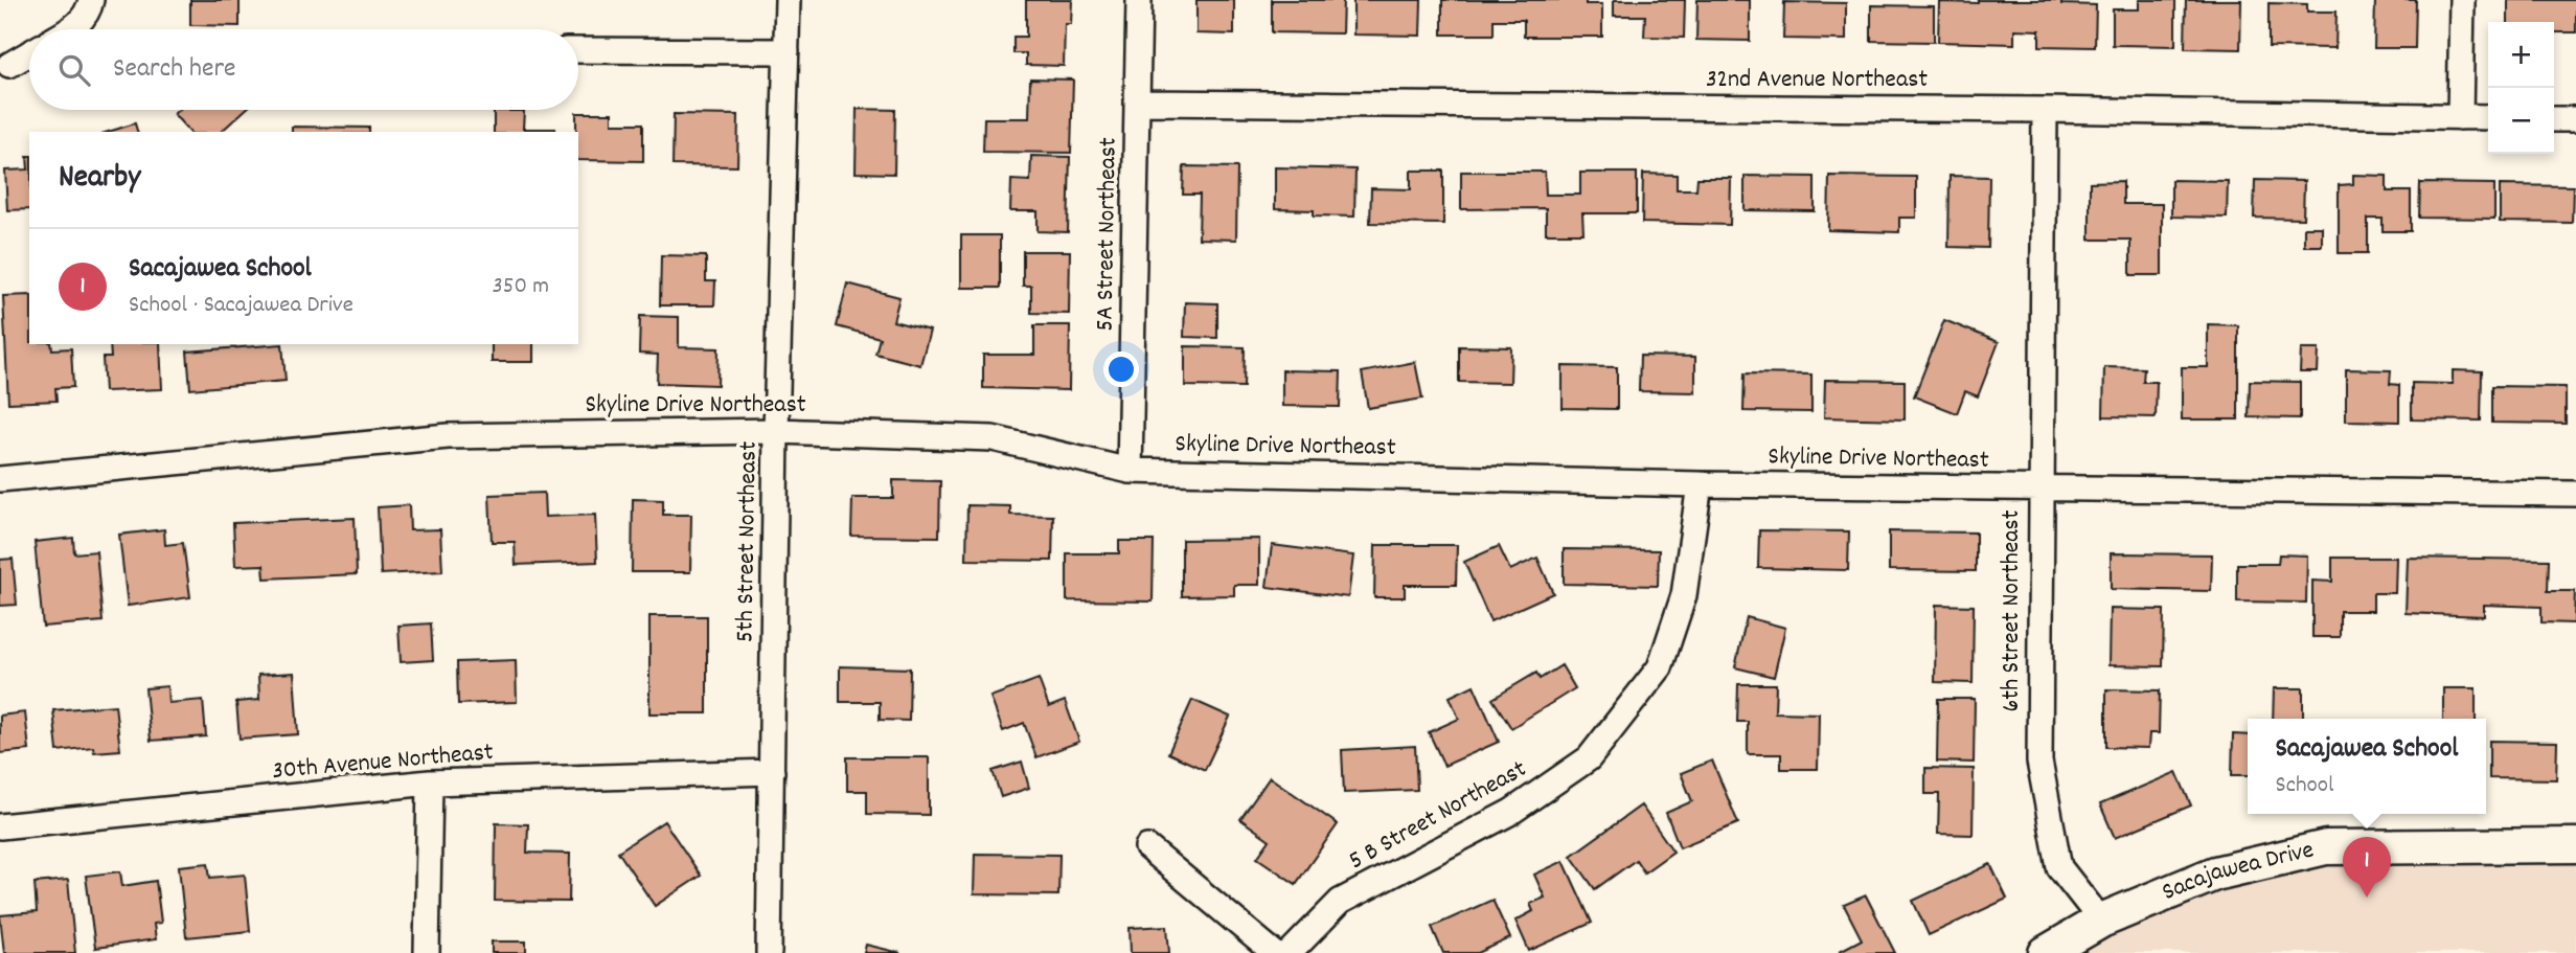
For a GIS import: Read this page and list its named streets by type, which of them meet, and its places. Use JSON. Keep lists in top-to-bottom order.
{
  "streets": {
    "street": [
      "32nd Avenue Northeast",
      "5A Street Northeast",
      "Skyline Drive Northeast",
      "5th Street Northeast",
      "6th Street Northeast",
      "30th Avenue Northeast",
      "5 B Street Northeast",
      "Sacajawea Drive"
    ]
  },
  "crossings": [
    ["32nd Avenue Northeast", "5A Street Northeast"],
    ["32nd Avenue Northeast", "6th Street Northeast"],
    ["5A Street Northeast", "Skyline Drive Northeast"],
    ["Skyline Drive Northeast", "5th Street Northeast"],
    ["Skyline Drive Northeast", "6th Street Northeast"],
    ["Skyline Drive Northeast", "5 B Street Northeast"],
    ["5th Street Northeast", "30th Avenue Northeast"],
    ["6th Street Northeast", "Sacajawea Drive"]
  ],
  "page": {
    "map_buttons": ["+", "−"],
    "search": "Search here",
    "heading": "Nearby",
    "list": [
      {
        "mark": "1",
        "name": "Sacajawea School",
        "note": "School · Sacajawea Drive",
        "value": "350 m"
      }
    ],
    "popup": ["Sacajawea School", "School"],
    "pins": "1"
  }
}
